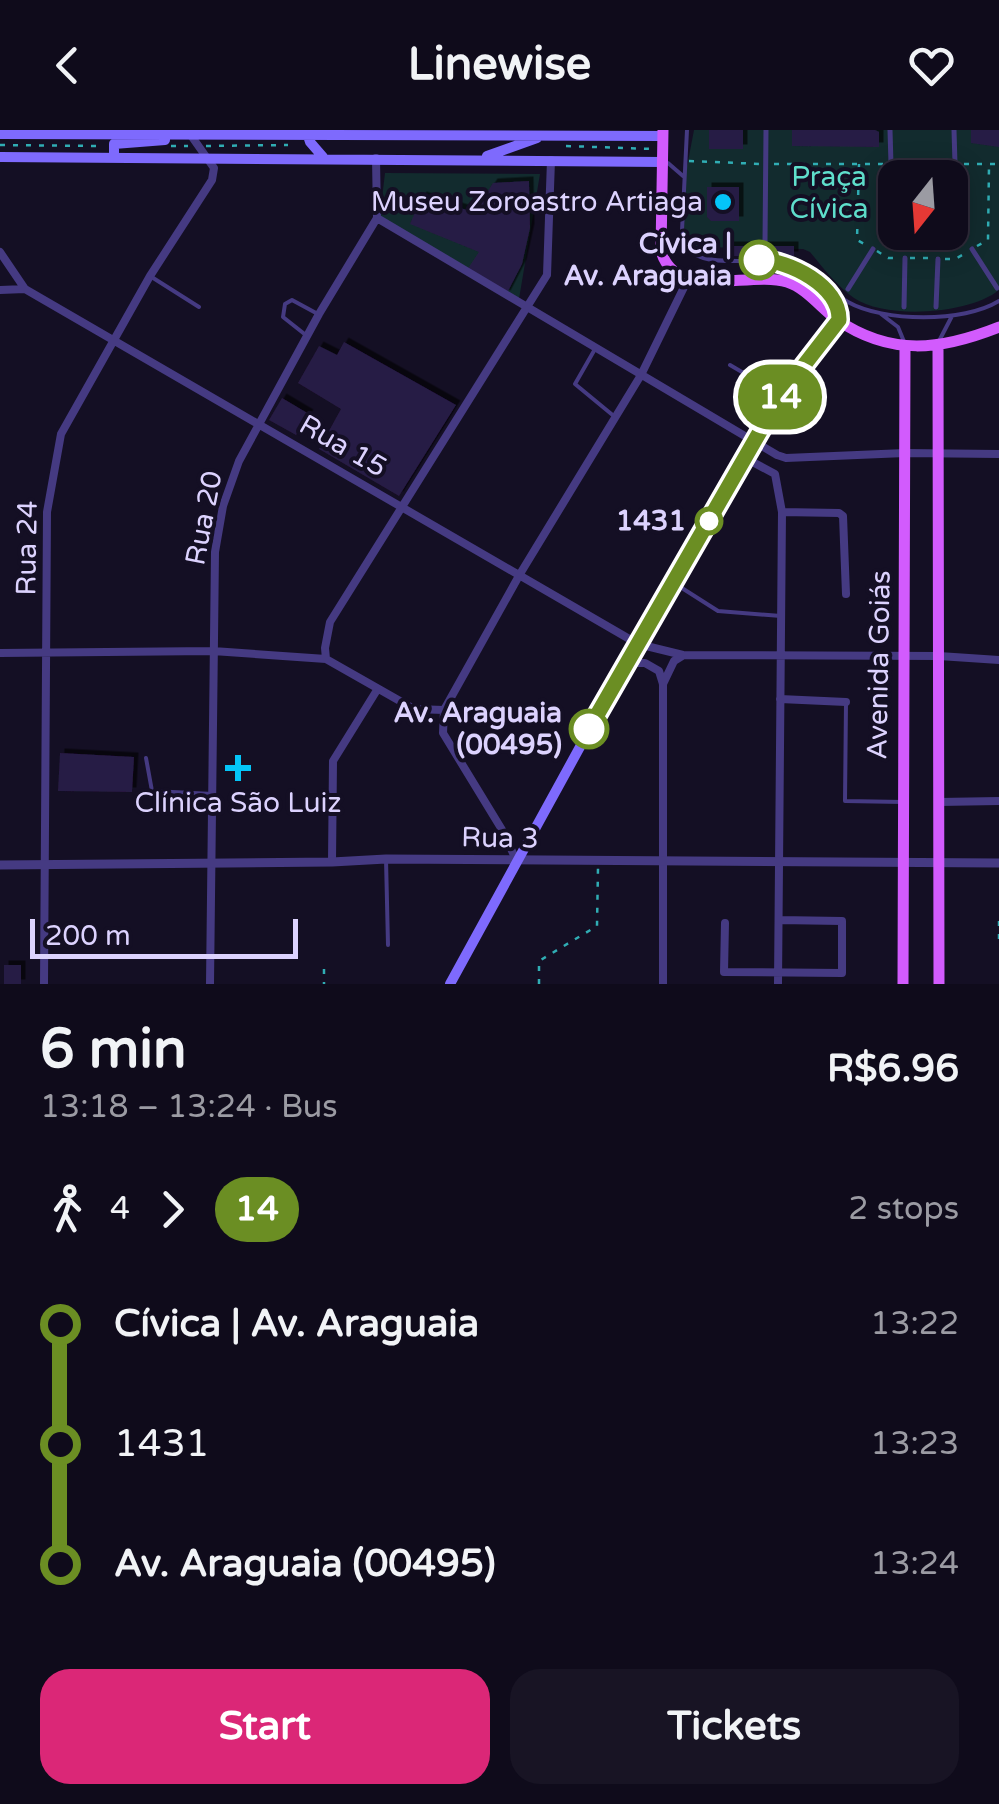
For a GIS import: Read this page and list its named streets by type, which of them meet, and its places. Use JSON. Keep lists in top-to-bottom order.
{
  "streets": {
    "main road": ["Avenida Goiás"],
    "street": [
      "Rua 15",
      "Rua 20",
      "Rua 24",
      "Rua 3"
    ]
  },
  "crossings": [
    ["Rua 15", "Rua 20"],
    ["Rua 15", "Rua 24"],
    ["Rua 15", "Avenida Goiás"],
    ["Rua 20", "Rua 3"],
    ["Rua 24", "Rua 3"],
    ["Avenida Goiás", "Rua 3"]
  ],
  "parks": ["Praça Cívica"],
  "places": {
    "other": [
      "Museu Zoroastro Artiaga",
      "Cívica | Av. Araguaia",
      "1431",
      "Av. Araguaia (00495)"
    ],
    "health": ["Clínica São Luiz"]
  },
  "lines": ["bus line 14"],
  "scale_bar": "200 m",
  "north": "bottom",
  "page": {
    "header": "Linewise",
    "on_map": "14",
    "scale": "200 m",
    "heading": ["6 min", "13:18 – 13:24 · Bus", "R$6.96"],
    "legs": ["4", "14", "2 stops"],
    "list": [
      {
        "name": "Cívica | Av. Araguaia",
        "value": "13:22"
      },
      {
        "name": "1431",
        "value": "13:23"
      },
      {
        "name": "Av. Araguaia (00495)",
        "value": "13:24"
      }
    ],
    "buttons": ["Start", "Tickets"]
  }
}
